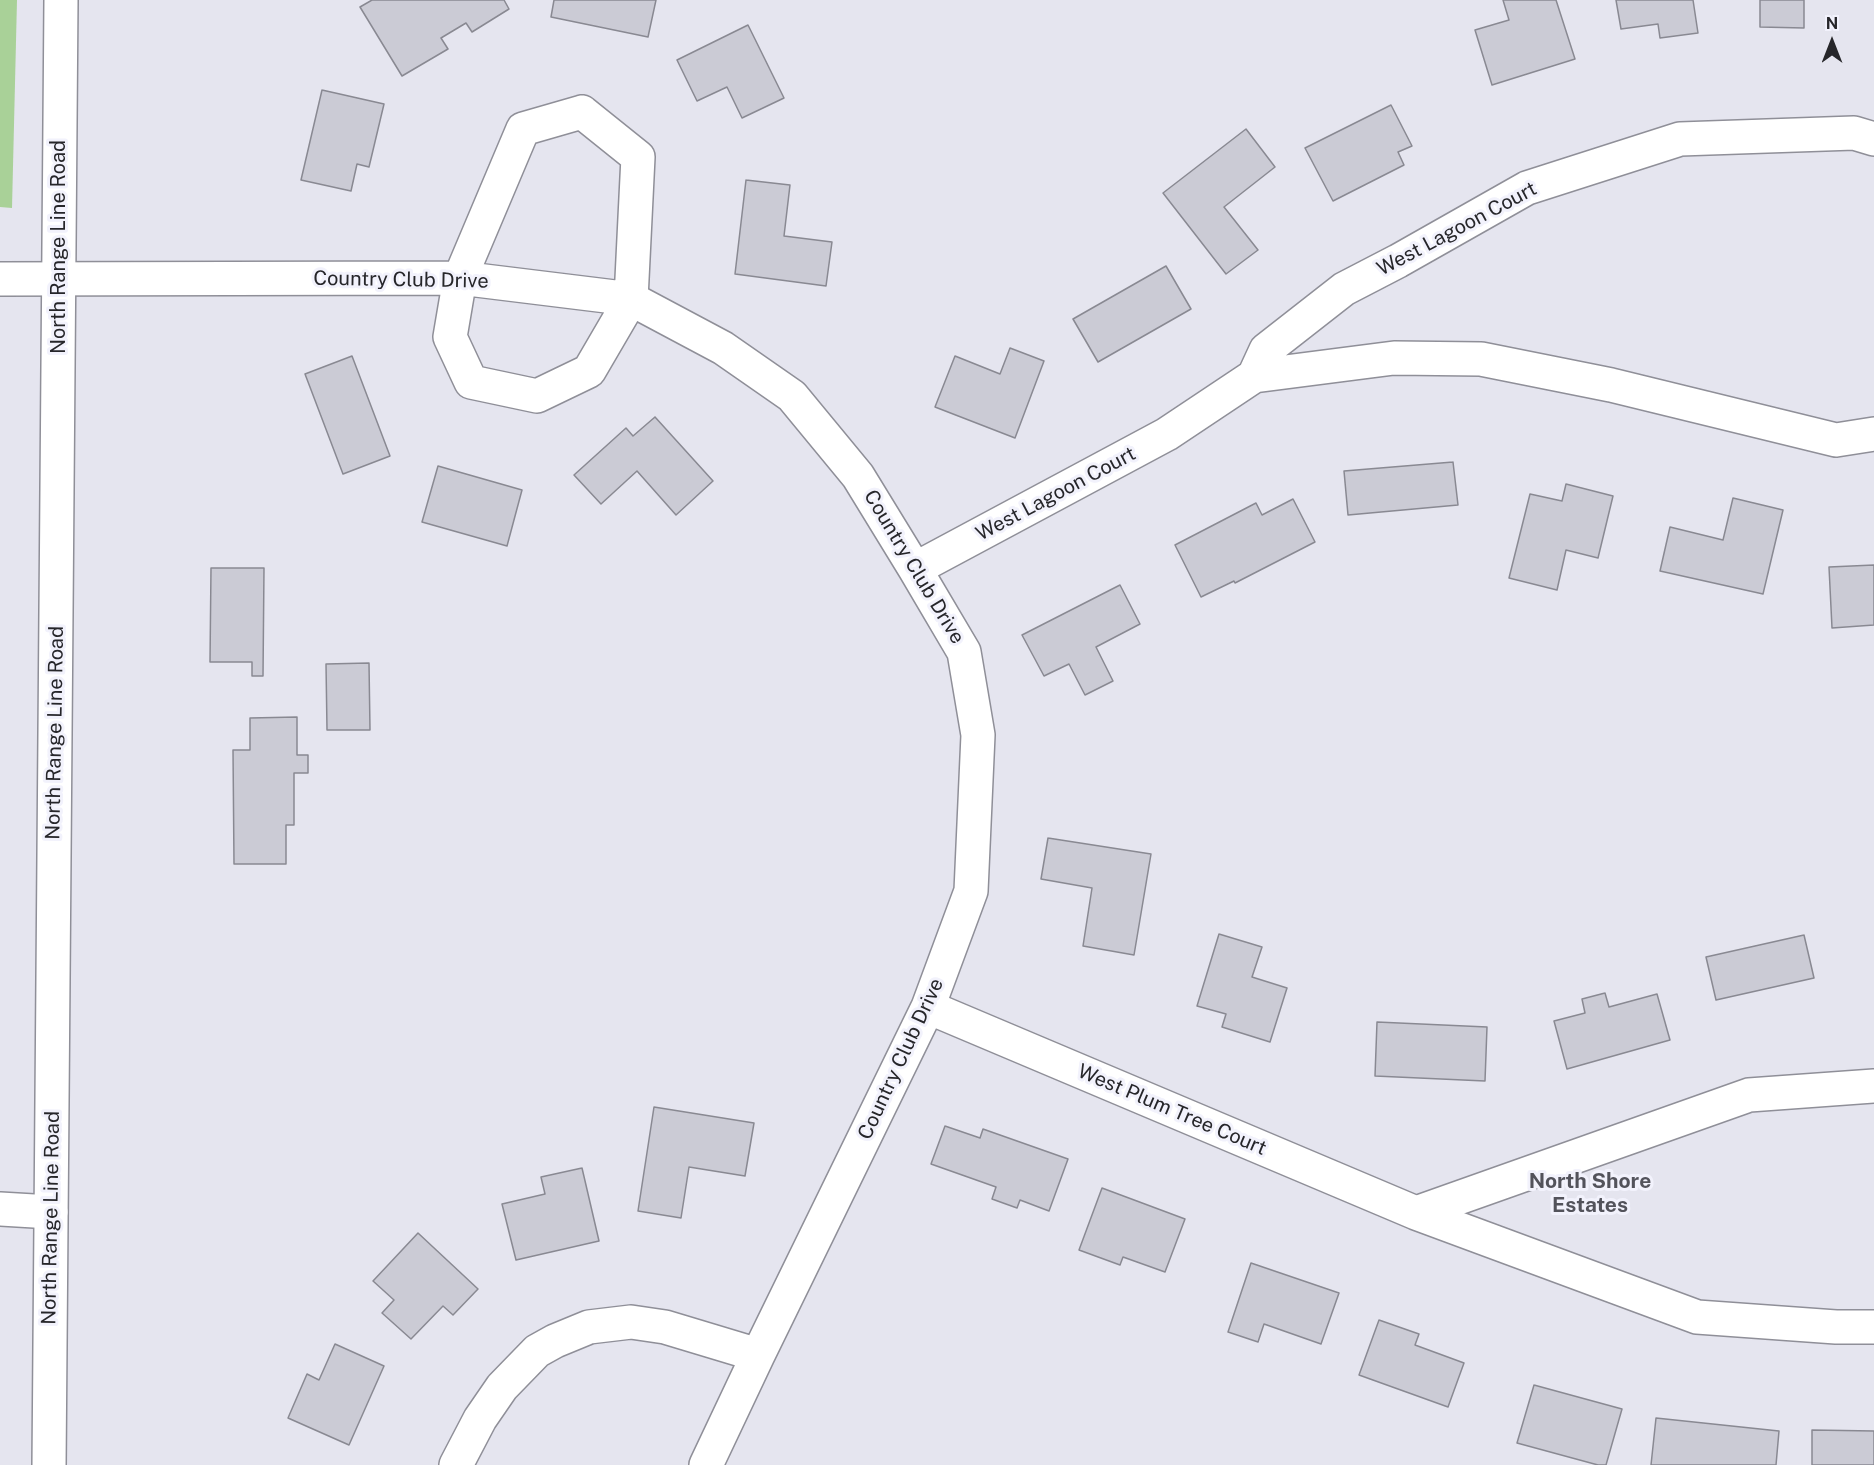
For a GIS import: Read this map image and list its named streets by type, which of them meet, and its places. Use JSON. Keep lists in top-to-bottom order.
{
  "streets": {
    "street": [
      "West Lagoon Court",
      "North Range Line Road",
      "Country Club Drive",
      "West Plum Tree Court"
    ]
  },
  "crossings": [
    ["West Lagoon Court", "Country Club Drive"],
    ["North Range Line Road", "Country Club Drive"],
    ["Country Club Drive", "West Plum Tree Court"]
  ],
  "districts": ["North Shore Estates"],
  "north": "top"
}
